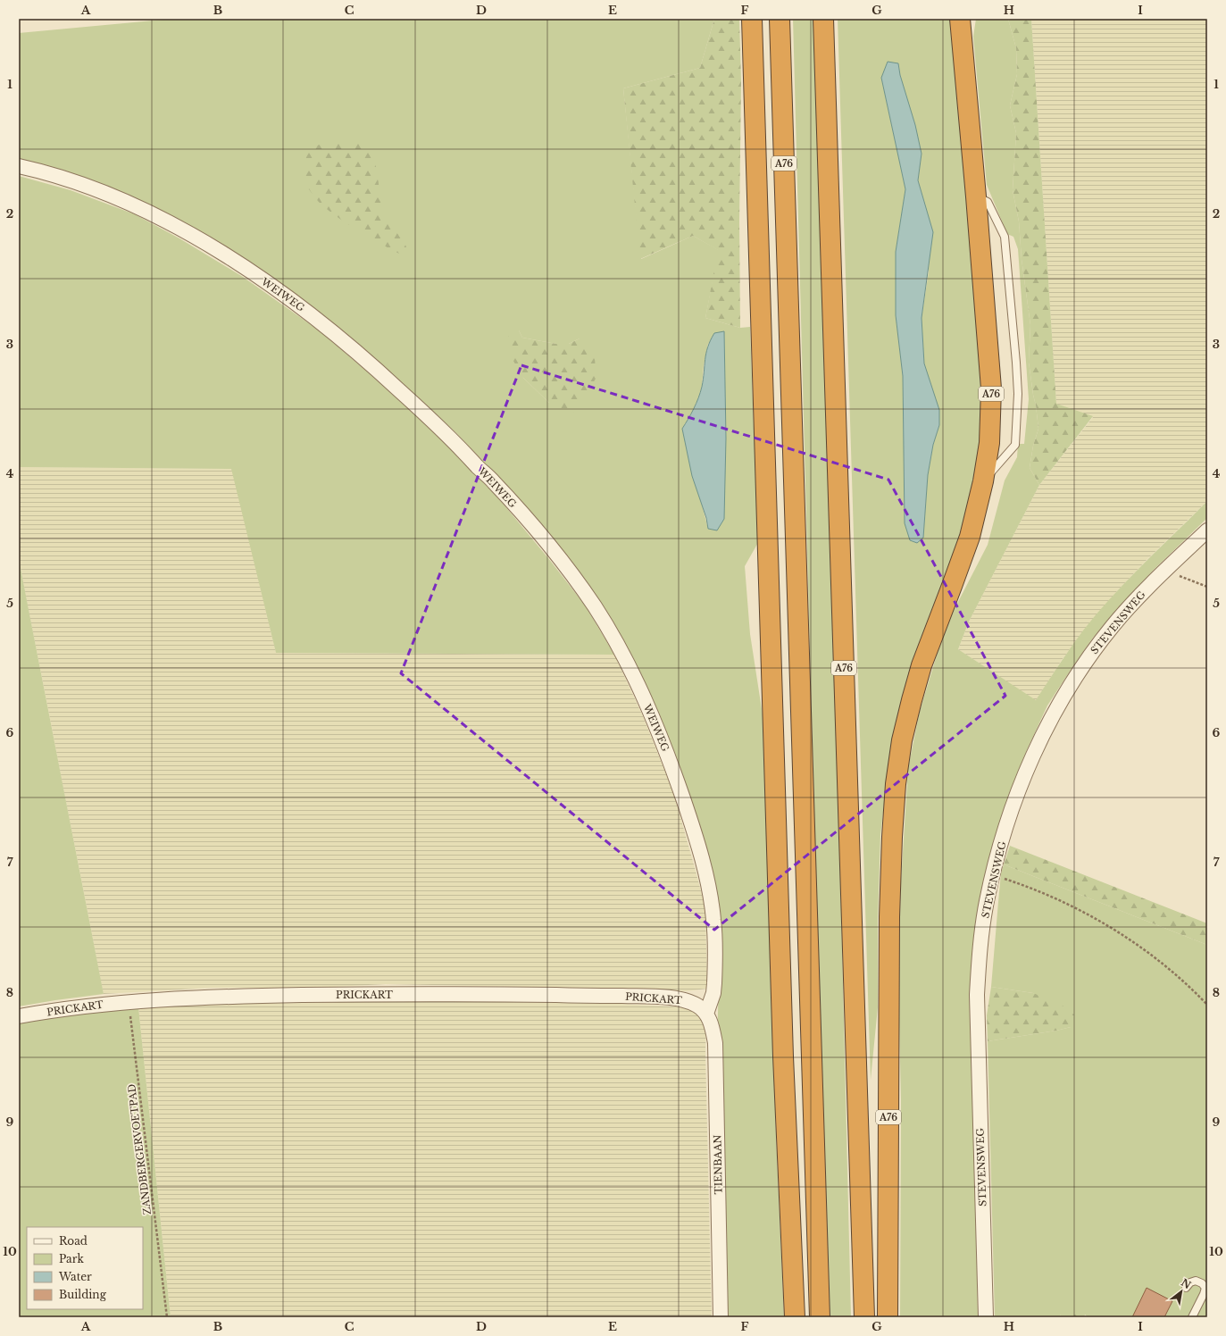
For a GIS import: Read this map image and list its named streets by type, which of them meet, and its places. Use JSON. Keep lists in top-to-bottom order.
{
  "streets": {
    "highway": ["A76"],
    "street": [
      "WEIWEG",
      "STEVENSWEG",
      "PRICKART",
      "TIENBAAN"
    ],
    "path": ["ZANDBERGERVOETPAD"]
  },
  "crossings": [
    ["WEIWEG", "PRICKART"],
    ["WEIWEG", "TIENBAAN"],
    ["PRICKART", "ZANDBERGERVOETPAD"],
    ["PRICKART", "TIENBAAN"]
  ],
  "legend": [
    "Road",
    "Park",
    "Water",
    "Building"
  ],
  "north": "top right",
  "grid": {
    "columns": [
      "A",
      "B",
      "C",
      "D",
      "E",
      "F",
      "G",
      "H",
      "I"
    ],
    "rows": [
      "1",
      "2",
      "3",
      "4",
      "5",
      "6",
      "7",
      "8",
      "9",
      "10"
    ]
  }
}
